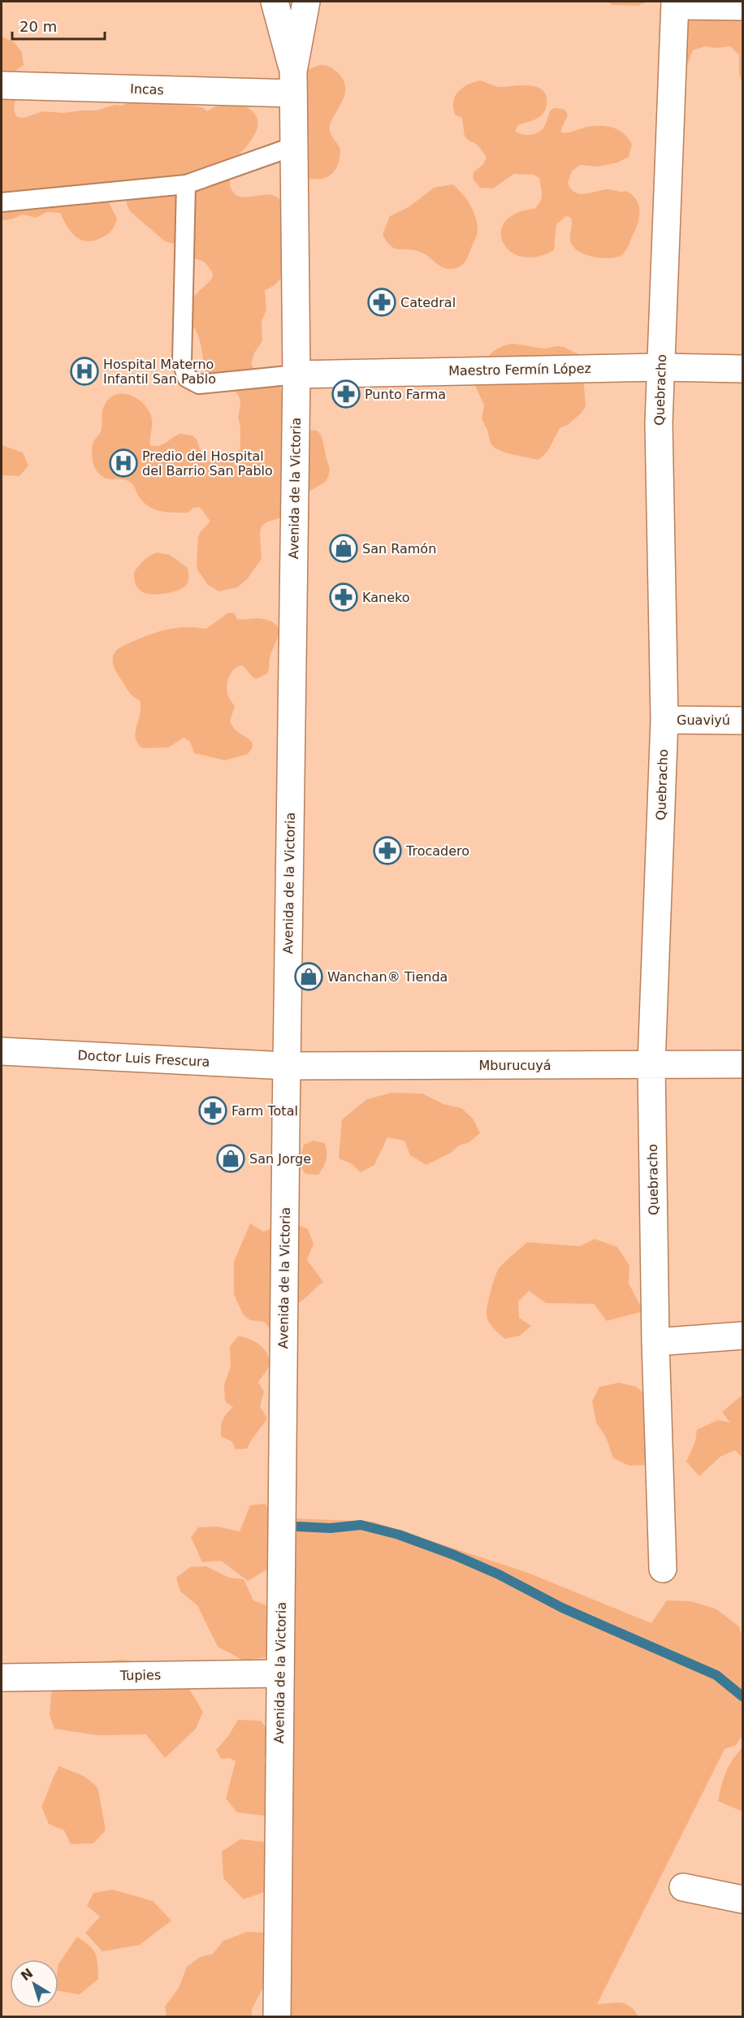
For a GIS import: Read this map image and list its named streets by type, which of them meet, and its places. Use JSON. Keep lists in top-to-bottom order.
{
  "streets": {
    "street": [
      "Incas",
      "Maestro Fermín López",
      "Quebracho",
      "Avenida de la Victoria",
      "Guaviyú",
      "Doctor Luis Frescura",
      "Mburucuyá",
      "Tupies"
    ]
  },
  "crossings": [
    ["Incas", "Avenida de la Victoria"],
    ["Maestro Fermín López", "Quebracho"],
    ["Maestro Fermín López", "Avenida de la Victoria"],
    ["Quebracho", "Guaviyú"],
    ["Quebracho", "Mburucuyá"],
    ["Avenida de la Victoria", "Doctor Luis Frescura"],
    ["Avenida de la Victoria", "Mburucuyá"],
    ["Avenida de la Victoria", "Tupies"],
    ["Doctor Luis Frescura", "Mburucuyá"]
  ],
  "places": {
    "pharmacy": [
      "Catedral",
      "Punto Farma",
      "Kaneko",
      "Trocadero",
      "Farm Total"
    ],
    "hospital": ["Hospital Materno Infantil San Pablo", "Predio del Hospital del Barrio San Pablo"],
    "shop": ["San Ramón", "Wanchan® Tienda", "San Jorge"]
  },
  "scale_bar": "20 m",
  "north": "top left"
}
